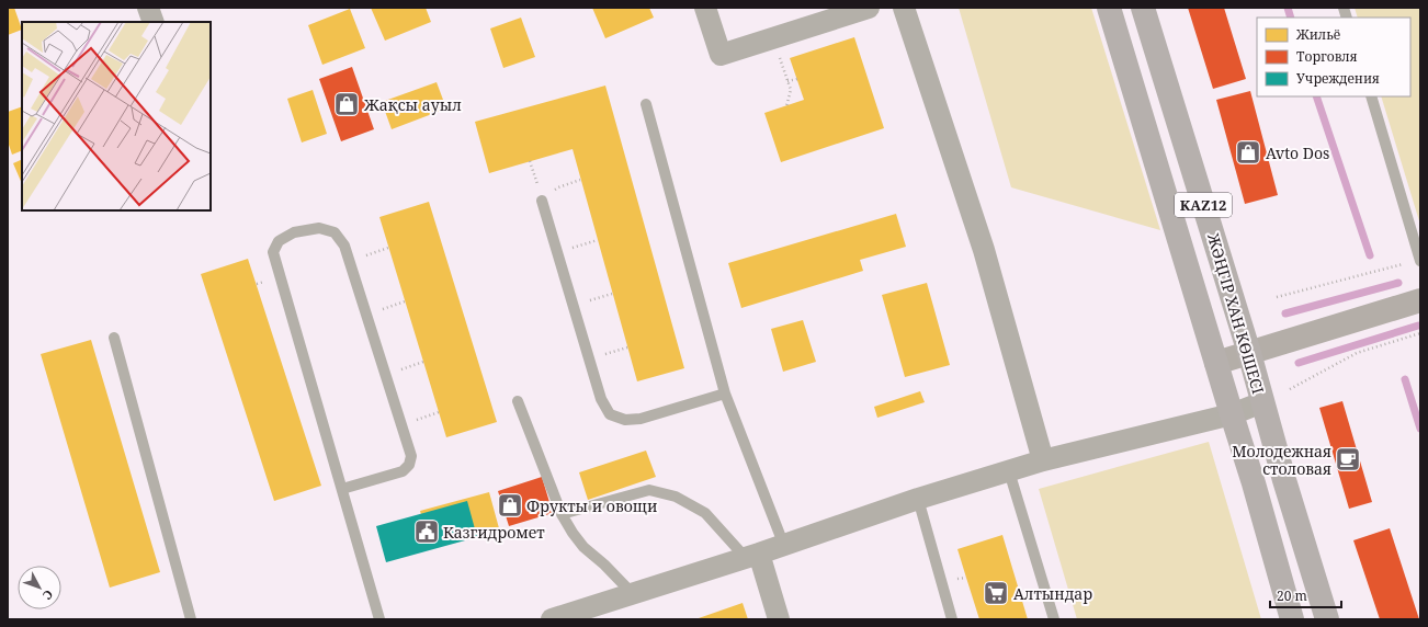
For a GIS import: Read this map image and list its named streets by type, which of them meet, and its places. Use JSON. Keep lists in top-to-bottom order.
{
  "streets": {
    "main road": ["KAZ12", "ЖӘҢГІР ХАН КӨШЕСІ"]
  },
  "places": {
    "shop": ["Жақсы ауыл", "Avto Dos", "Фрукты и овощи"],
    "cafe": ["Молодежная столовая"],
    "public building": ["Казгидромет"],
    "supermarket": ["Алтындар"]
  },
  "legend": ["Жильё", "Торговля", "Учреждения"],
  "scale_bar": "20 m",
  "north": "bottom right"
}
